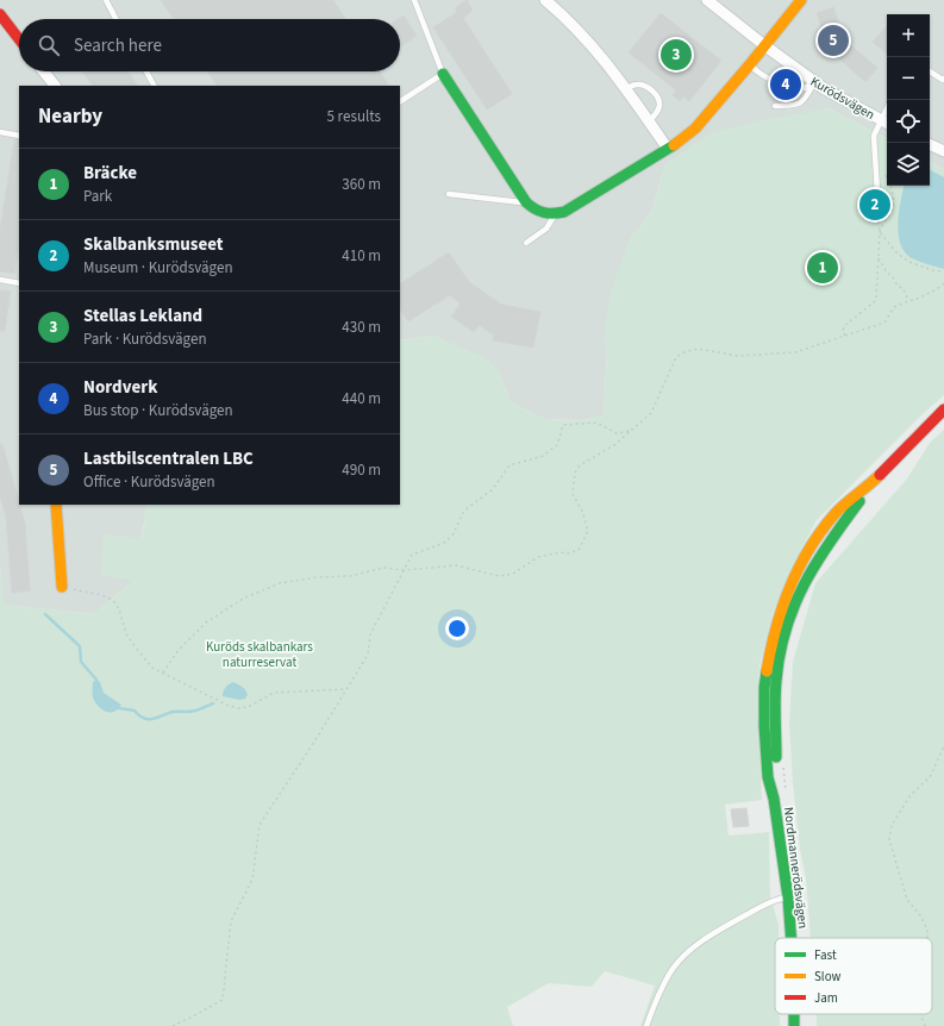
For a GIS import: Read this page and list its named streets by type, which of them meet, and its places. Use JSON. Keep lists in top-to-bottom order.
{
  "streets": {
    "main road": ["Nordmannerödsvägen"],
    "street": ["Kurödsvägen"]
  },
  "parks": ["Kuröds skalbankars naturreservat"],
  "legend": ["Fast", "Slow", "Jam"],
  "page": {
    "map_buttons": ["+", "−"],
    "search": "Search here",
    "pins": [
      "5",
      "3",
      "4",
      "2",
      "1"
    ],
    "heading": ["Nearby", "5 results"],
    "list": [
      {
        "mark": "1",
        "name": "Bräcke",
        "note": "Park",
        "value": "360 m"
      },
      {
        "mark": "2",
        "name": "Skalbanksmuseet",
        "note": "Museum · Kurödsvägen",
        "value": "410 m"
      },
      {
        "mark": "3",
        "name": "Stellas Lekland",
        "note": "Park · Kurödsvägen",
        "value": "430 m"
      },
      {
        "mark": "4",
        "name": "Nordverk",
        "note": "Bus stop · Kurödsvägen",
        "value": "440 m"
      },
      {
        "mark": "5",
        "name": "Lastbilscentralen LBC",
        "note": "Office · Kurödsvägen",
        "value": "490 m"
      }
    ]
  }
}
